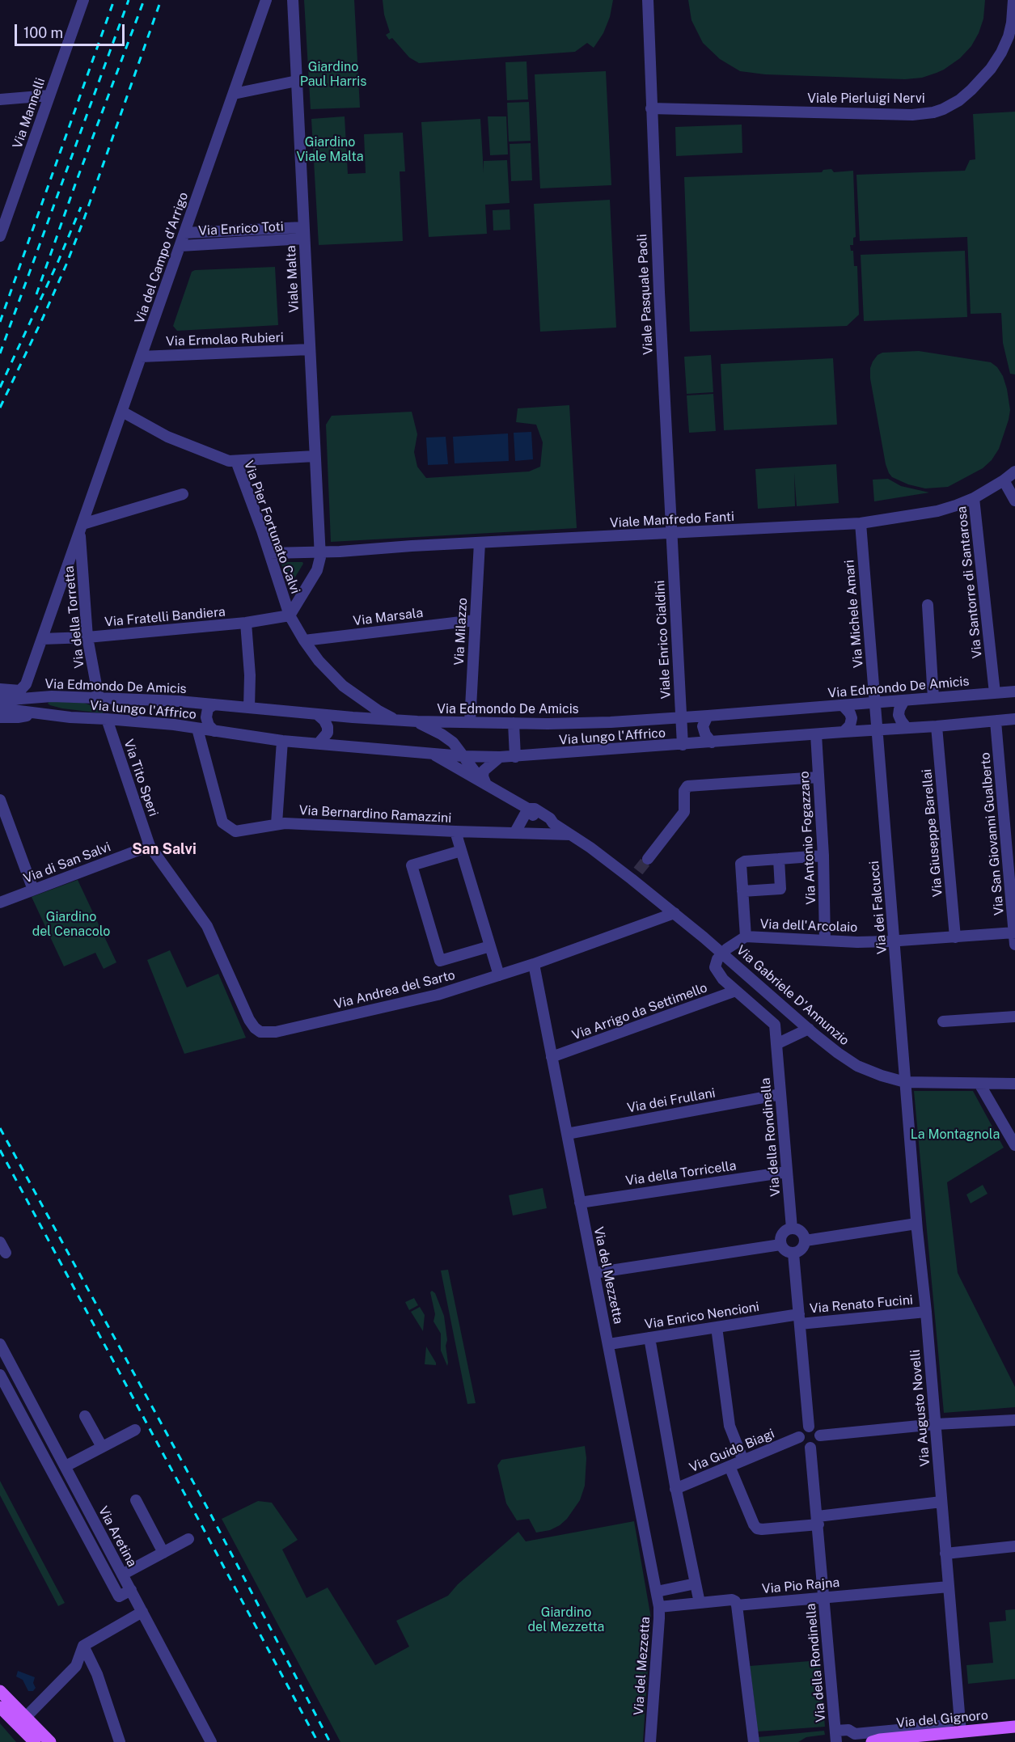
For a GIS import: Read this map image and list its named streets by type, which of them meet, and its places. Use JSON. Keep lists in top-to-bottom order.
{
  "streets": {
    "main road": ["Via del Gignoro"],
    "street": [
      "Viale Pierluigi Nervi",
      "Via Mannelli",
      "Via Enrico Toti",
      "Via del Campo d'Arrigo",
      "Viale Malta",
      "Viale Pasquale Paoli",
      "Via Ermolao Rubieri",
      "Viale Manfredo Fanti",
      "Via Pier Fortunato Calvi",
      "Via Santorre di Santarosa",
      "Via Michele Amari",
      "Via della Torretta",
      "Via Fratelli Bandiera",
      "Via Marsala",
      "Via Milazzo",
      "Viale Enrico Cialdini",
      "Via Edmondo De Amicis",
      "Via lungo l'Affrico",
      "Via Tito Speri",
      "Via Bernardino Ramazzini",
      "Via Giuseppe Barellai",
      "Via San Giovanni Gualberto",
      "Via Antonio Fogazzaro",
      "Via di San Salvi",
      "Via dei Falcucci",
      "Via dell'Arcolaio",
      "Via Andrea del Sarto",
      "Via Gabriele D'Annunzio",
      "Via Arrigo da Settimello",
      "Via dei Frullani",
      "Via della Rondinella",
      "Via della Torricella",
      "Via del Mezzetta",
      "Via Renato Fucini",
      "Via Enrico Nencioni",
      "Via Augusto Novelli",
      "Via Guido Biagi",
      "Via Aretina",
      "Via Pio Rajna"
    ]
  },
  "crossings": [
    ["Viale Pierluigi Nervi", "Viale Pasquale Paoli"],
    ["Via Enrico Toti", "Via del Campo d'Arrigo"],
    ["Via Enrico Toti", "Viale Malta"],
    ["Via del Campo d'Arrigo", "Via Ermolao Rubieri"],
    ["Via del Campo d'Arrigo", "Via Pier Fortunato Calvi"],
    ["Via del Campo d'Arrigo", "Via della Torretta"],
    ["Via del Campo d'Arrigo", "Via Fratelli Bandiera"],
    ["Via del Campo d'Arrigo", "Via Edmondo De Amicis"],
    ["Viale Malta", "Via Ermolao Rubieri"],
    ["Viale Malta", "Viale Manfredo Fanti"],
    ["Viale Malta", "Via Pier Fortunato Calvi"],
    ["Viale Malta", "Via Fratelli Bandiera"],
    ["Viale Pasquale Paoli", "Viale Manfredo Fanti"],
    ["Viale Pasquale Paoli", "Viale Enrico Cialdini"],
    ["Viale Manfredo Fanti", "Via Pier Fortunato Calvi"],
    ["Viale Manfredo Fanti", "Via Santorre di Santarosa"],
    ["Viale Manfredo Fanti", "Via Michele Amari"],
    ["Viale Manfredo Fanti", "Via Milazzo"],
    ["Viale Manfredo Fanti", "Viale Enrico Cialdini"],
    ["Via Pier Fortunato Calvi", "Via Fratelli Bandiera"],
    ["Via Pier Fortunato Calvi", "Via Marsala"],
    ["Via Pier Fortunato Calvi", "Via Edmondo De Amicis"],
    ["Via Santorre di Santarosa", "Via Edmondo De Amicis"],
    ["Via Michele Amari", "Via Edmondo De Amicis"],
    ["Via Michele Amari", "Via lungo l'Affrico"],
    ["Via Michele Amari", "Via dei Falcucci"],
    ["Via della Torretta", "Via Fratelli Bandiera"],
    ["Via della Torretta", "Via Edmondo De Amicis"],
    ["Via Marsala", "Via Milazzo"],
    ["Via Milazzo", "Via Edmondo De Amicis"],
    ["Viale Enrico Cialdini", "Via Edmondo De Amicis"],
    ["Viale Enrico Cialdini", "Via lungo l'Affrico"],
    ["Via Edmondo De Amicis", "Via lungo l'Affrico"],
    ["Via lungo l'Affrico", "Via Tito Speri"],
    ["Via lungo l'Affrico", "Via Bernardino Ramazzini"],
    ["Via lungo l'Affrico", "Via Giuseppe Barellai"],
    ["Via lungo l'Affrico", "Via San Giovanni Gualberto"],
    ["Via lungo l'Affrico", "Via Antonio Fogazzaro"],
    ["Via lungo l'Affrico", "Via dei Falcucci"],
    ["Via lungo l'Affrico", "Via Gabriele D'Annunzio"],
    ["Via Tito Speri", "Via di San Salvi"],
    ["Via Tito Speri", "Via Andrea del Sarto"],
    ["Via Bernardino Ramazzini", "Via Gabriele D'Annunzio"],
    ["Via Giuseppe Barellai", "Via dell'Arcolaio"],
    ["Via San Giovanni Gualberto", "Via dell'Arcolaio"],
    ["Via Antonio Fogazzaro", "Via dell'Arcolaio"],
    ["Via dei Falcucci", "Via dell'Arcolaio"],
    ["Via dei Falcucci", "Via Gabriele D'Annunzio"],
    ["Via dei Falcucci", "Via Augusto Novelli"],
    ["Via dell'Arcolaio", "Via Gabriele D'Annunzio"],
    ["Via Andrea del Sarto", "Via Gabriele D'Annunzio"],
    ["Via Andrea del Sarto", "Via del Mezzetta"],
    ["Via Gabriele D'Annunzio", "Via Arrigo da Settimello"],
    ["Via Gabriele D'Annunzio", "Via della Rondinella"],
    ["Via Gabriele D'Annunzio", "Via Augusto Novelli"],
    ["Via Arrigo da Settimello", "Via del Mezzetta"],
    ["Via dei Frullani", "Via della Rondinella"],
    ["Via dei Frullani", "Via del Mezzetta"],
    ["Via della Rondinella", "Via della Torricella"],
    ["Via della Rondinella", "Via Guido Biagi"],
    ["Via della Rondinella", "Via Pio Rajna"],
    ["Via della Rondinella", "Via del Gignoro"],
    ["Via della Torricella", "Via del Mezzetta"],
    ["Via del Mezzetta", "Via Enrico Nencioni"],
    ["Via del Mezzetta", "Via Pio Rajna"],
    ["Via Renato Fucini", "Via Enrico Nencioni"],
    ["Via Renato Fucini", "Via Augusto Novelli"],
    ["Via Augusto Novelli", "Via Pio Rajna"],
    ["Via Augusto Novelli", "Via del Gignoro"]
  ],
  "districts": ["San Salvi"],
  "parks": [
    "Giardino Paul Harris",
    "Giardino Viale Malta",
    "Giardino del Cenacolo",
    "La Montagnola",
    "Giardino del Mezzetta"
  ],
  "scale_bar": "100 m"
}
